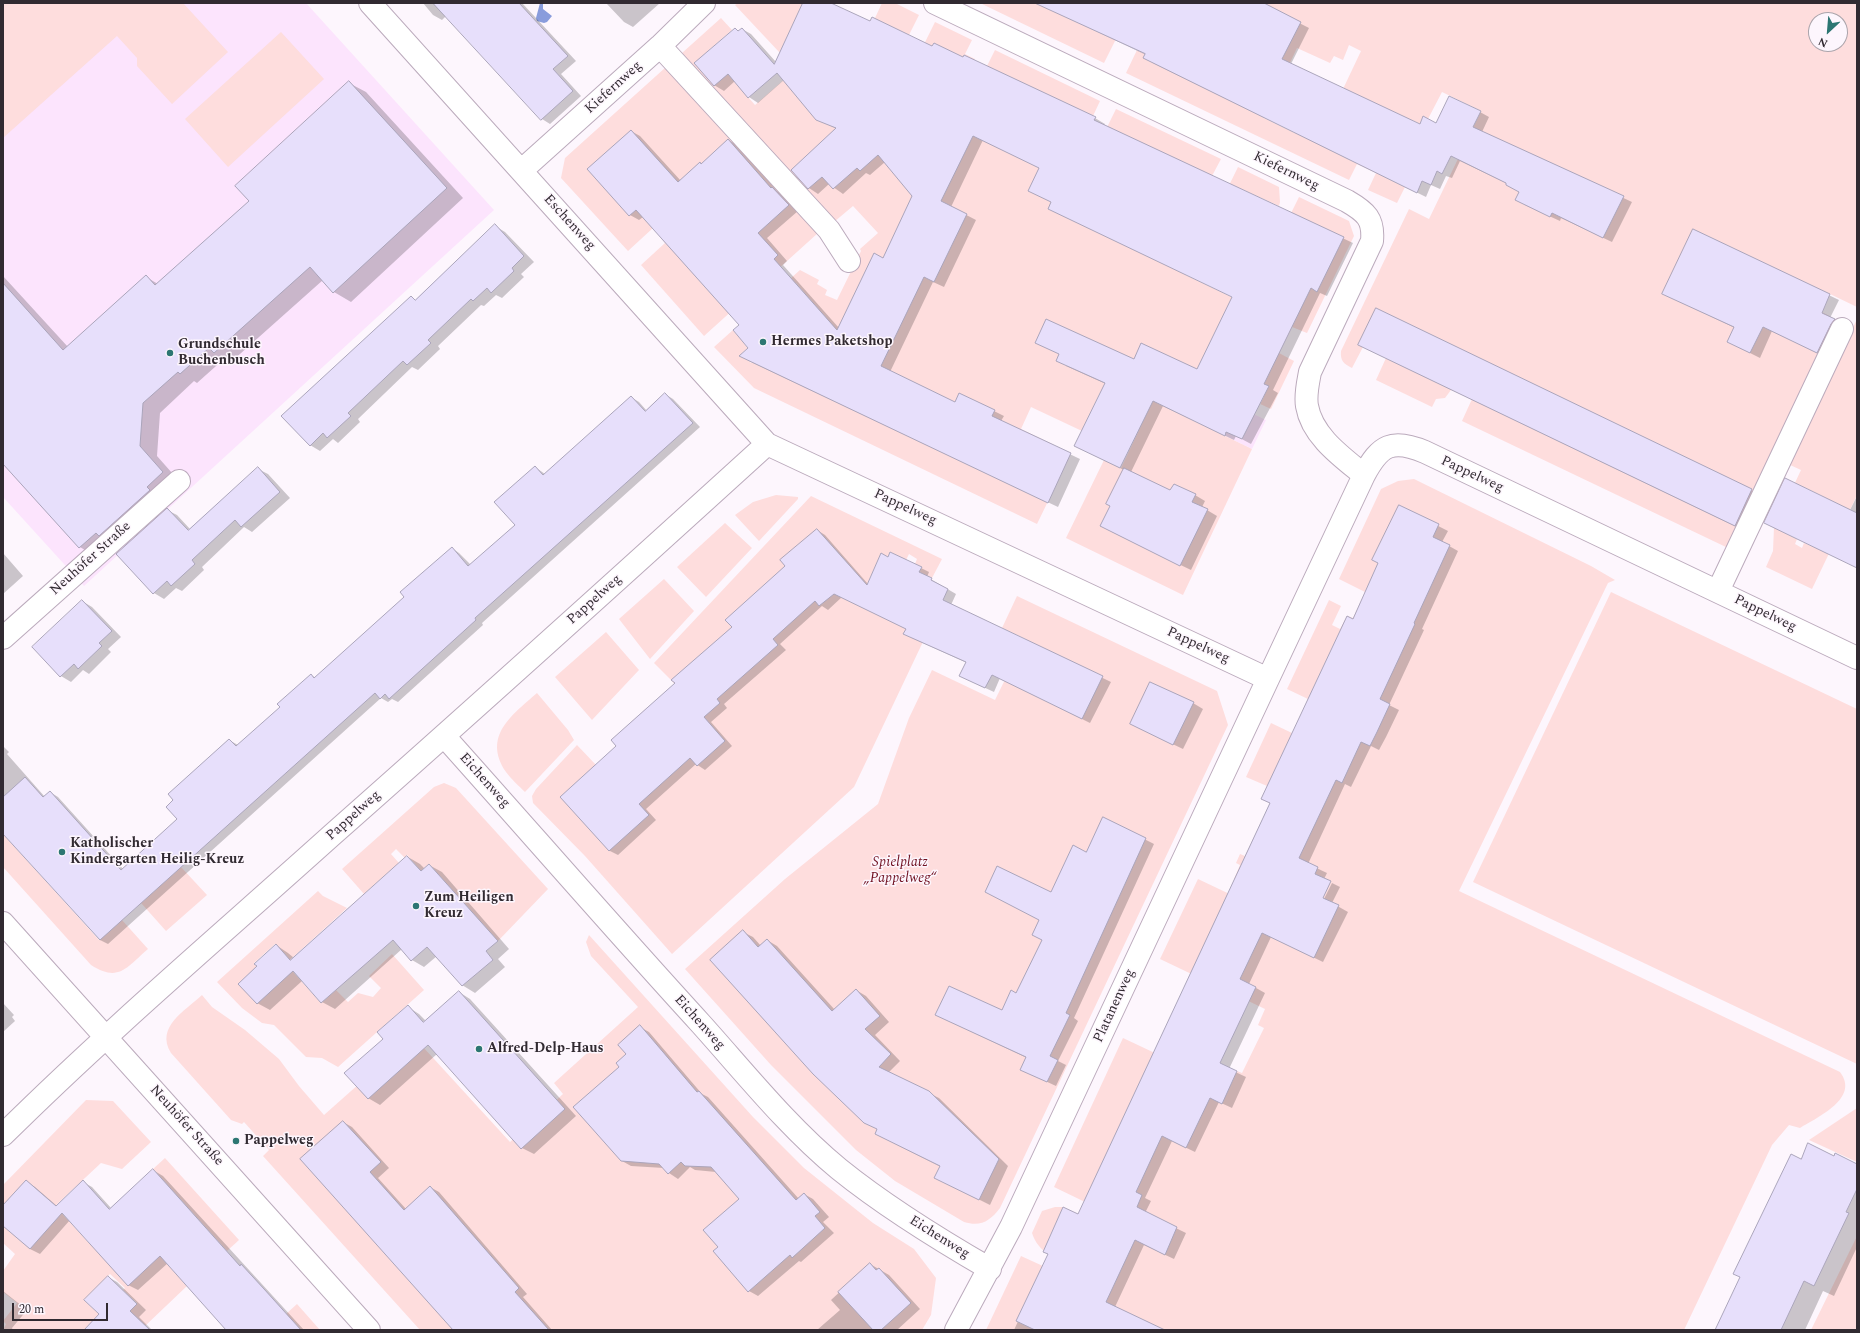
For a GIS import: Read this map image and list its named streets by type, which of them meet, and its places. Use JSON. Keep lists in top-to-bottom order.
{
  "streets": {
    "street": [
      "Kiefernweg",
      "Eschenweg",
      "Pappelweg",
      "Neuhöfer Straße",
      "Eichenweg",
      "Platanenweg"
    ]
  },
  "crossings": [
    ["Kiefernweg", "Eschenweg"],
    ["Kiefernweg", "Pappelweg"],
    ["Eschenweg", "Pappelweg"],
    ["Pappelweg", "Neuhöfer Straße"],
    ["Pappelweg", "Eichenweg"],
    ["Pappelweg", "Platanenweg"],
    ["Eichenweg", "Platanenweg"]
  ],
  "parks": ["Spielplatz „Pappelweg“"],
  "places": [
    "Hermes Paketshop",
    "Grundschule Buchenbusch",
    "Katholischer Kindergarten Heilig-Kreuz",
    "Zum Heiligen Kreuz",
    "Alfred-Delp-Haus",
    "Pappelweg"
  ],
  "scale_bar": "20 m",
  "north": "bottom left"
}
